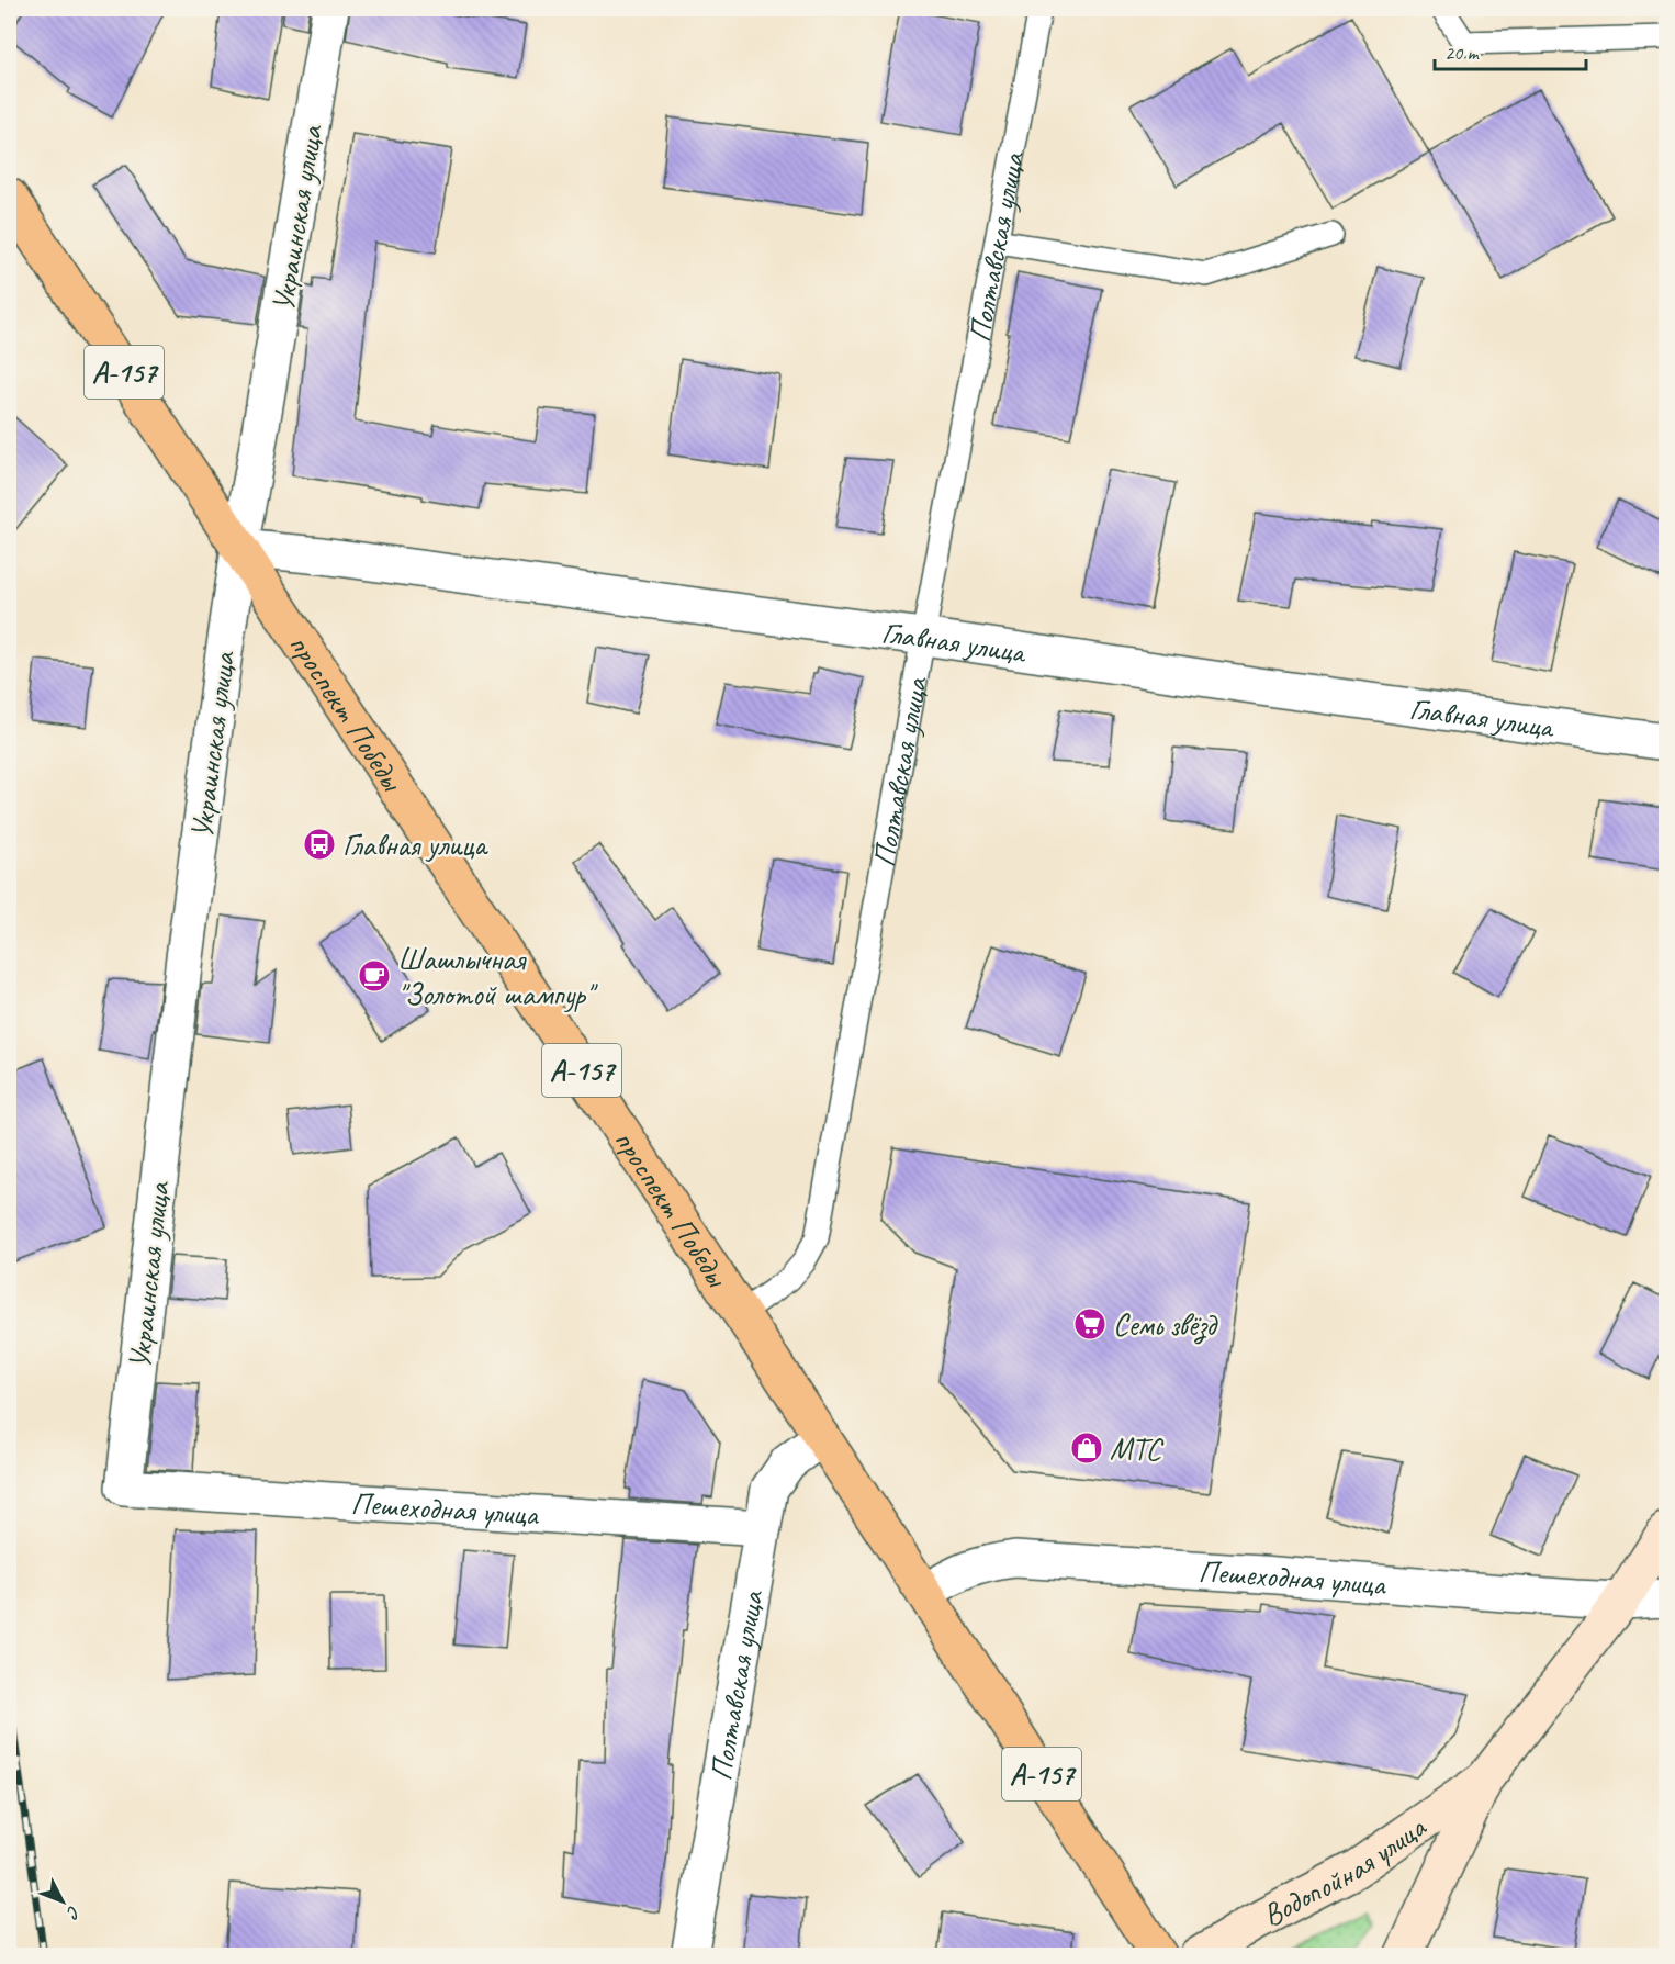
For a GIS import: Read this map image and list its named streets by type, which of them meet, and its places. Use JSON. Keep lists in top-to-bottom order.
{
  "streets": {
    "main road": ["А-157", "проспект Победы", "Водопойная улица"],
    "street": [
      "Украинская улица",
      "Полтавская улица",
      "Главная улица",
      "Пешеходная улица"
    ]
  },
  "crossings": [
    ["Украинская улица", "Главная улица"],
    ["Украинская улица", "проспект Победы"],
    ["Украинская улица", "Пешеходная улица"],
    ["Полтавская улица", "Главная улица"],
    ["Полтавская улица", "проспект Победы"],
    ["Полтавская улица", "Пешеходная улица"],
    ["Главная улица", "проспект Победы"],
    ["проспект Победы", "Пешеходная улица"],
    ["Пешеходная улица", "Водопойная улица"]
  ],
  "places": {
    "bus stop": ["Главная улица"],
    "cafe": ["Шашлычная \"Золотой шампур\""],
    "supermarket": ["Семь звёзд"],
    "shop": ["МТС"]
  },
  "scale_bar": "20 m",
  "north": "bottom right"
}
